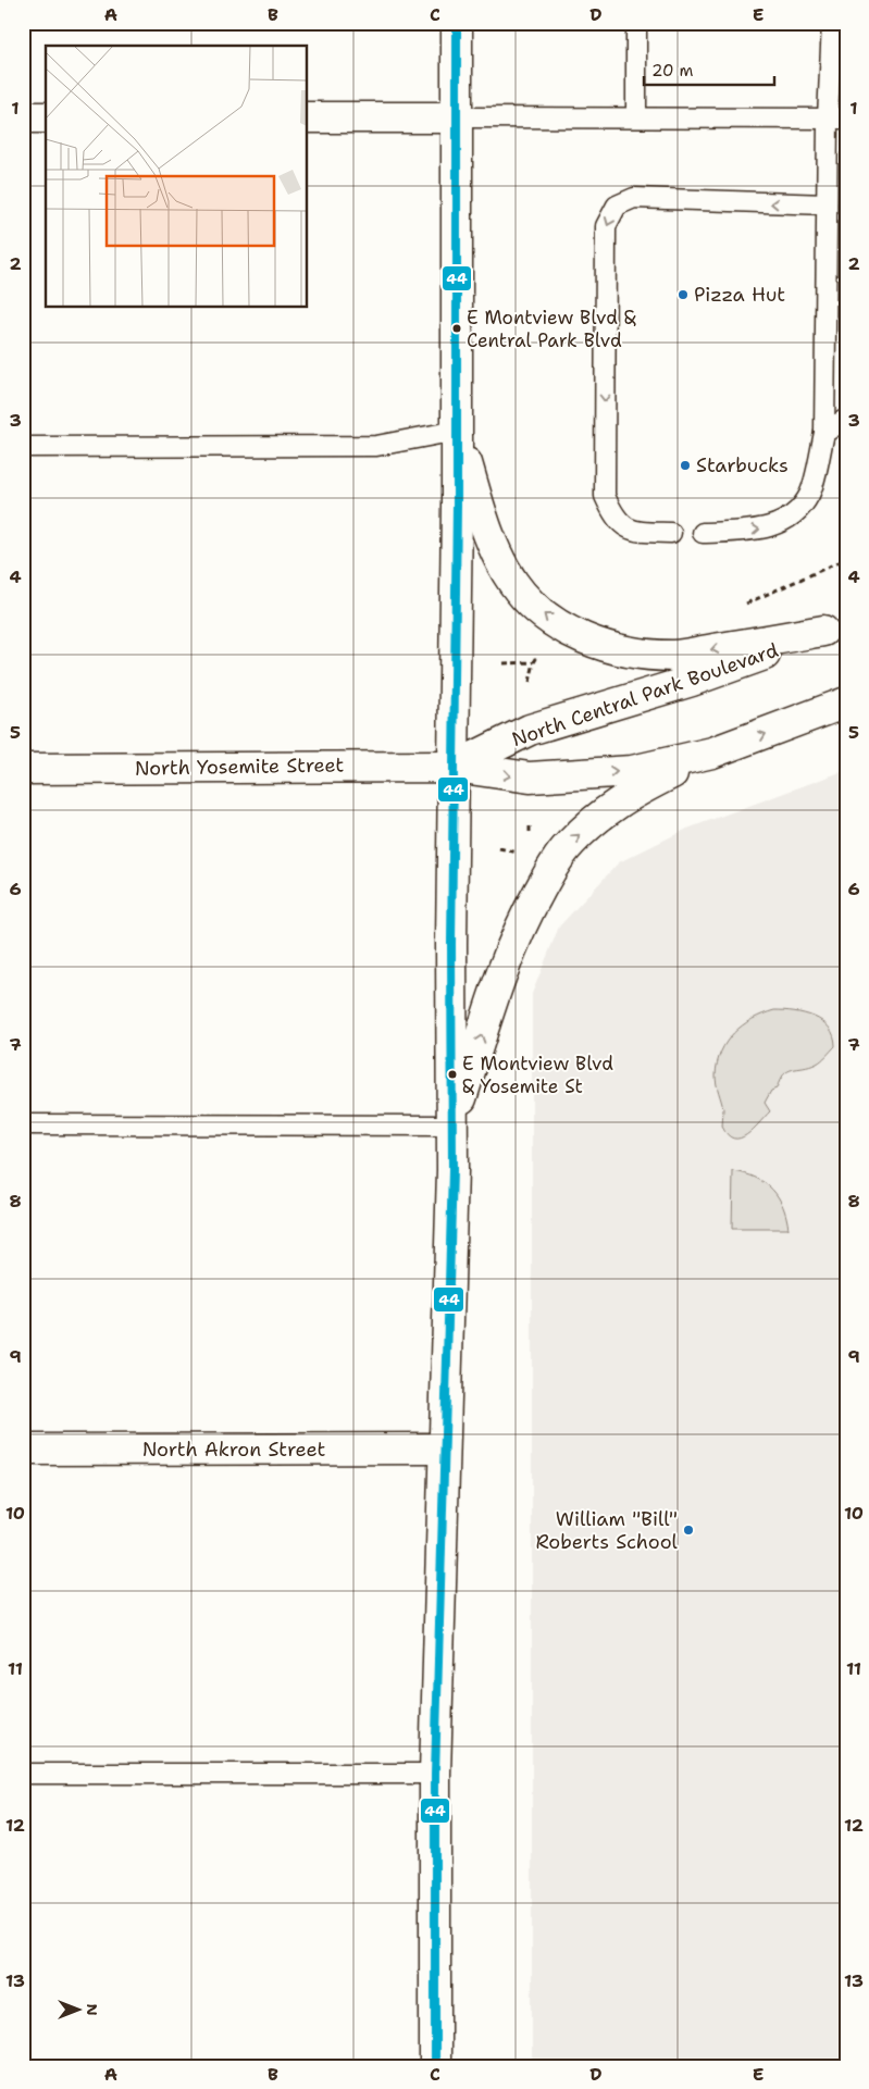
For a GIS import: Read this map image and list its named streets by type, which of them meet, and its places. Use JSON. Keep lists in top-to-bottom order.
{
  "streets": {
    "main road": ["North Central Park Boulevard", "North Yosemite Street", "North Akron Street"]
  },
  "crossings": [
    ["North Central Park Boulevard", "North Yosemite Street"]
  ],
  "places": [
    "Pizza Hut",
    "E Montview Blvd & Central Park Blvd",
    "Starbucks",
    "E Montview Blvd & Yosemite St",
    "William \"Bill\" Roberts School"
  ],
  "lines": ["transit line 44"],
  "scale_bar": "20 m",
  "north": "right",
  "grid": {
    "columns": [
      "A",
      "B",
      "C",
      "D",
      "E"
    ],
    "rows": [
      "1",
      "2",
      "3",
      "4",
      "5",
      "6",
      "7",
      "8",
      "9",
      "10",
      "11",
      "12",
      "13"
    ]
  }
}
